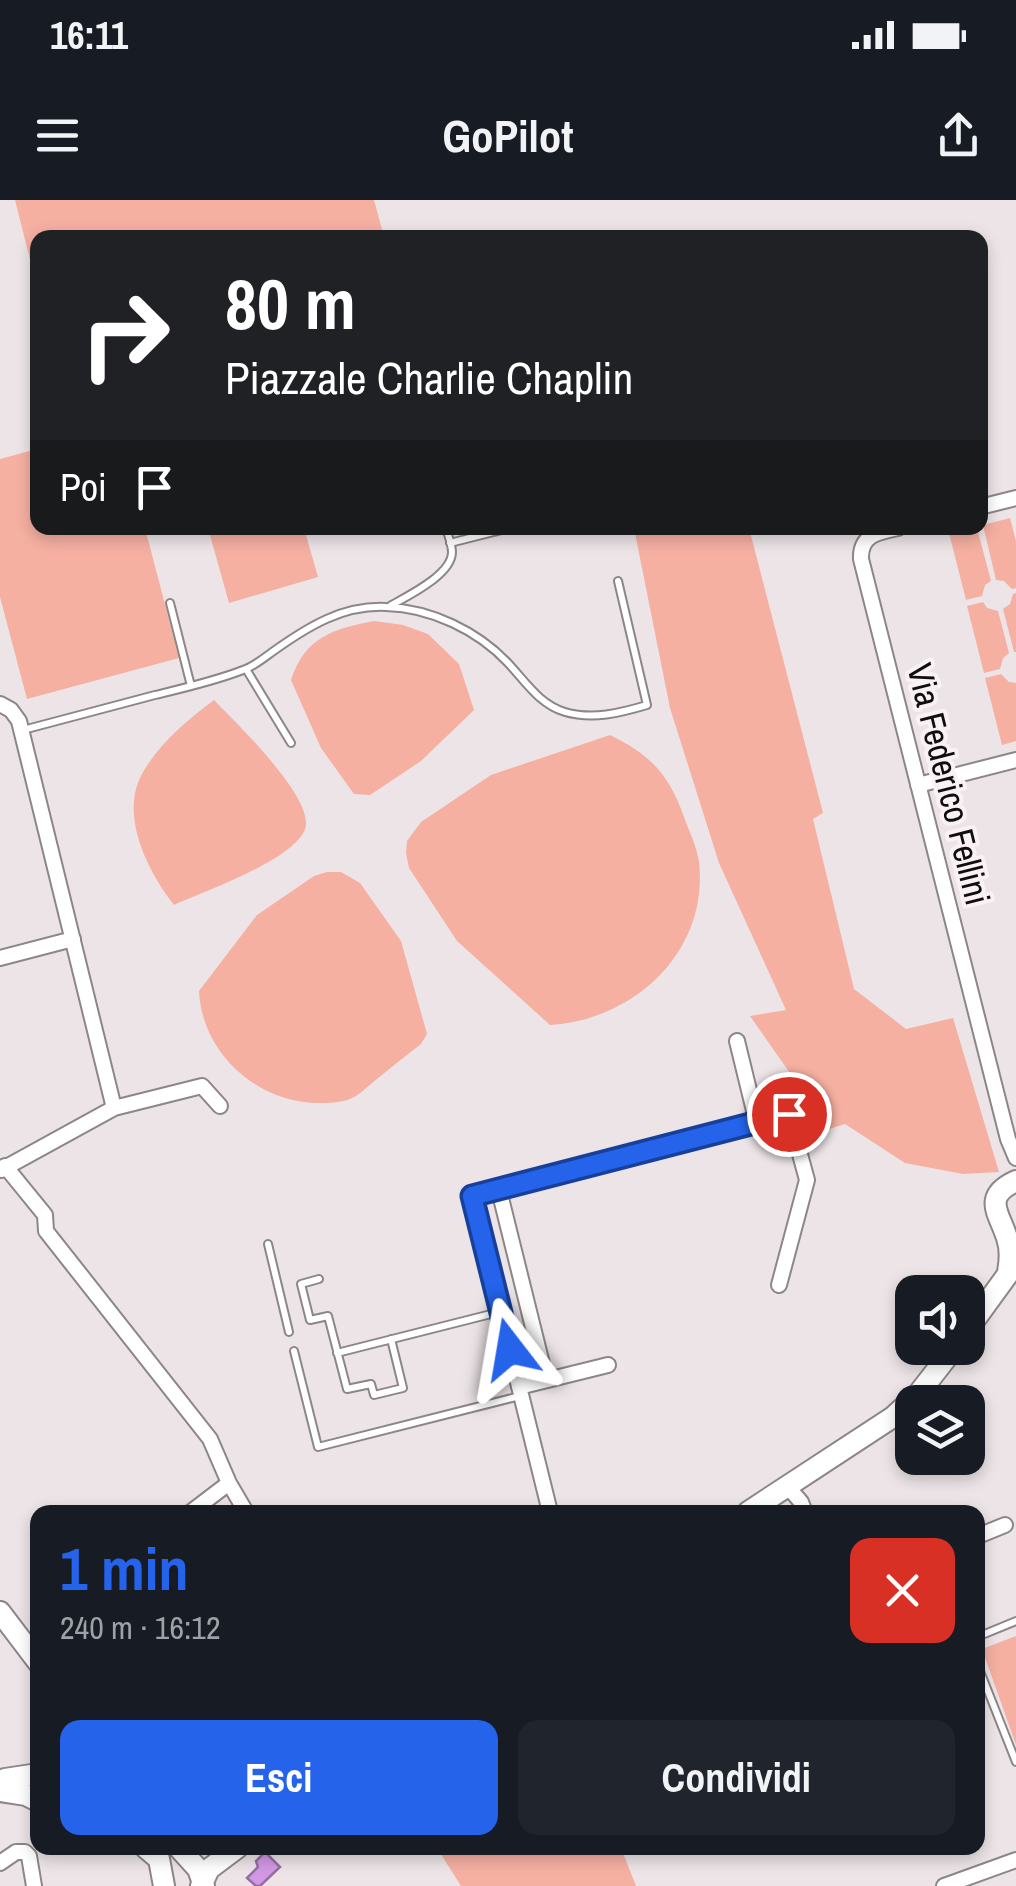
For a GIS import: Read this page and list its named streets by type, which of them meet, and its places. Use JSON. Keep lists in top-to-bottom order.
{
  "streets": {
    "street": ["Via Federico Fellini"]
  },
  "page": {
    "status": "16:11",
    "header": "GoPilot",
    "turn": ["80 m", "Piazzale Charlie Chaplin"],
    "then": "Poi",
    "heading": ["1 min", "240 m · 16:12"],
    "buttons": ["Esci", "Condividi"]
  }
}
